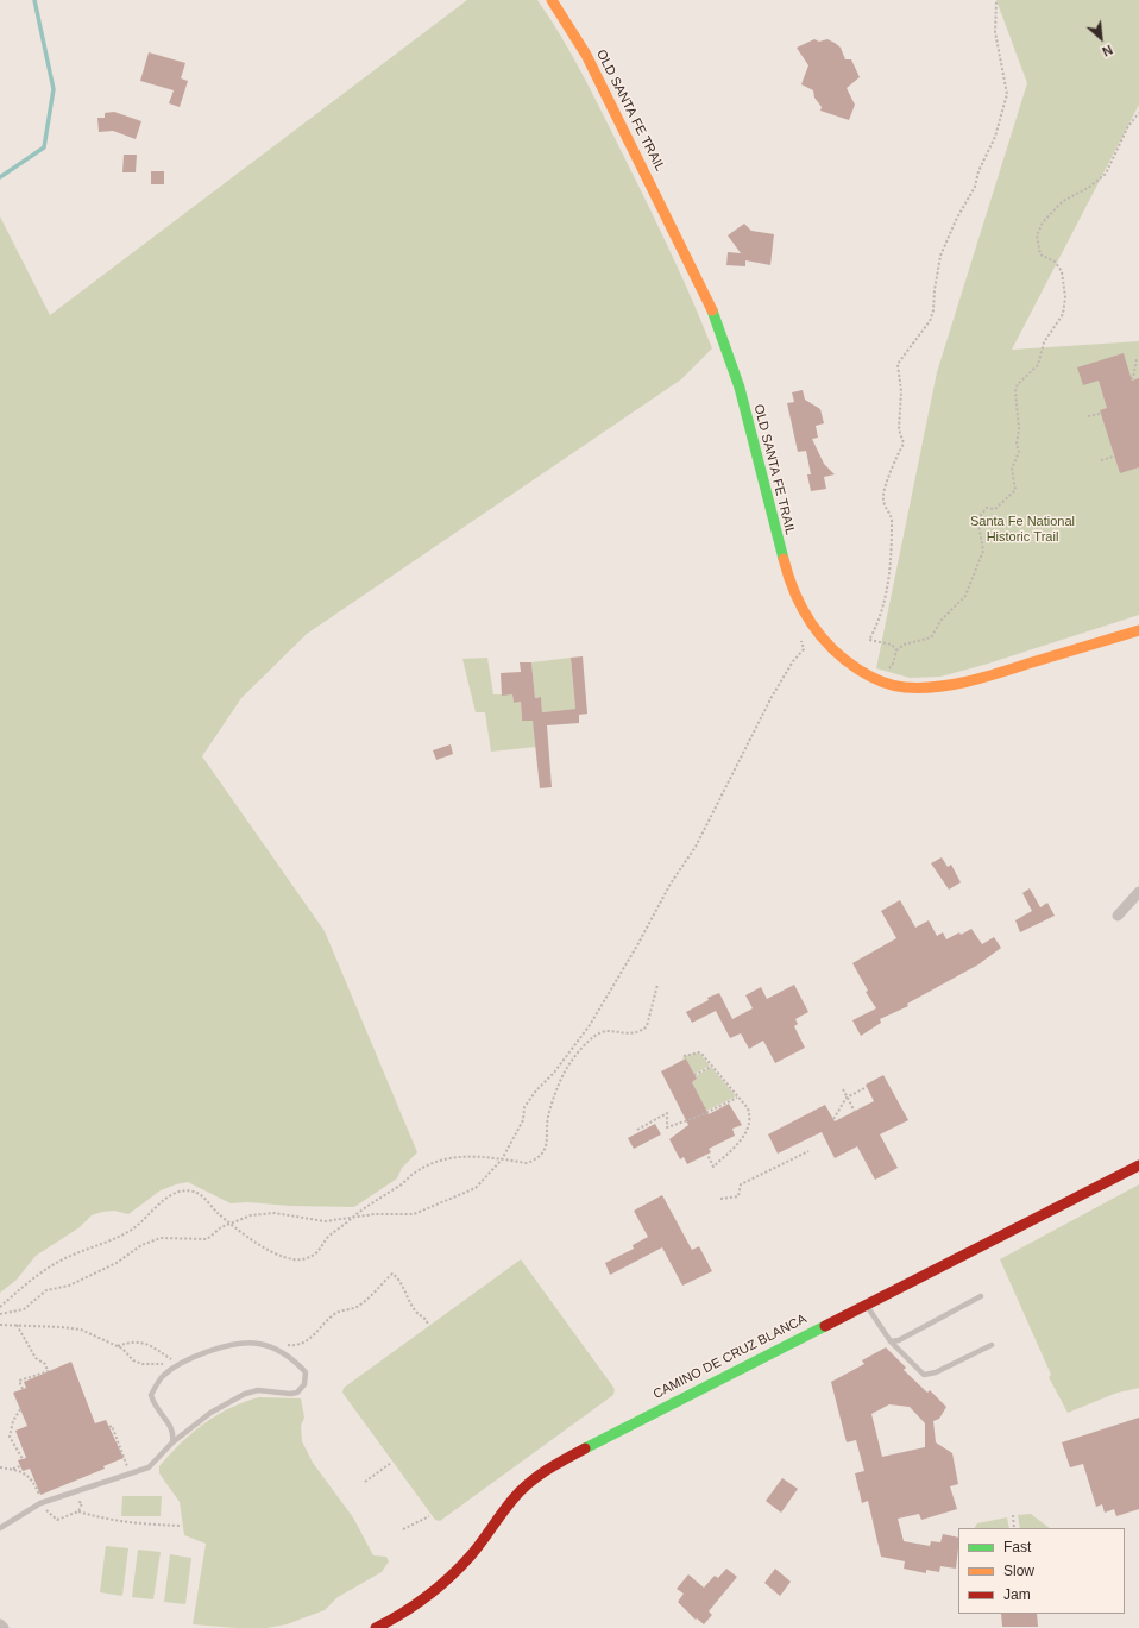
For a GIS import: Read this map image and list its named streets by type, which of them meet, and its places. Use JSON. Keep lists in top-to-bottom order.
{
  "streets": {
    "street": ["OLD SANTA FE TRAIL", "CAMINO DE CRUZ BLANCA"]
  },
  "parks": ["Santa Fe National Historic Trail"],
  "legend": ["Fast", "Slow", "Jam"],
  "north": "bottom right"
}
